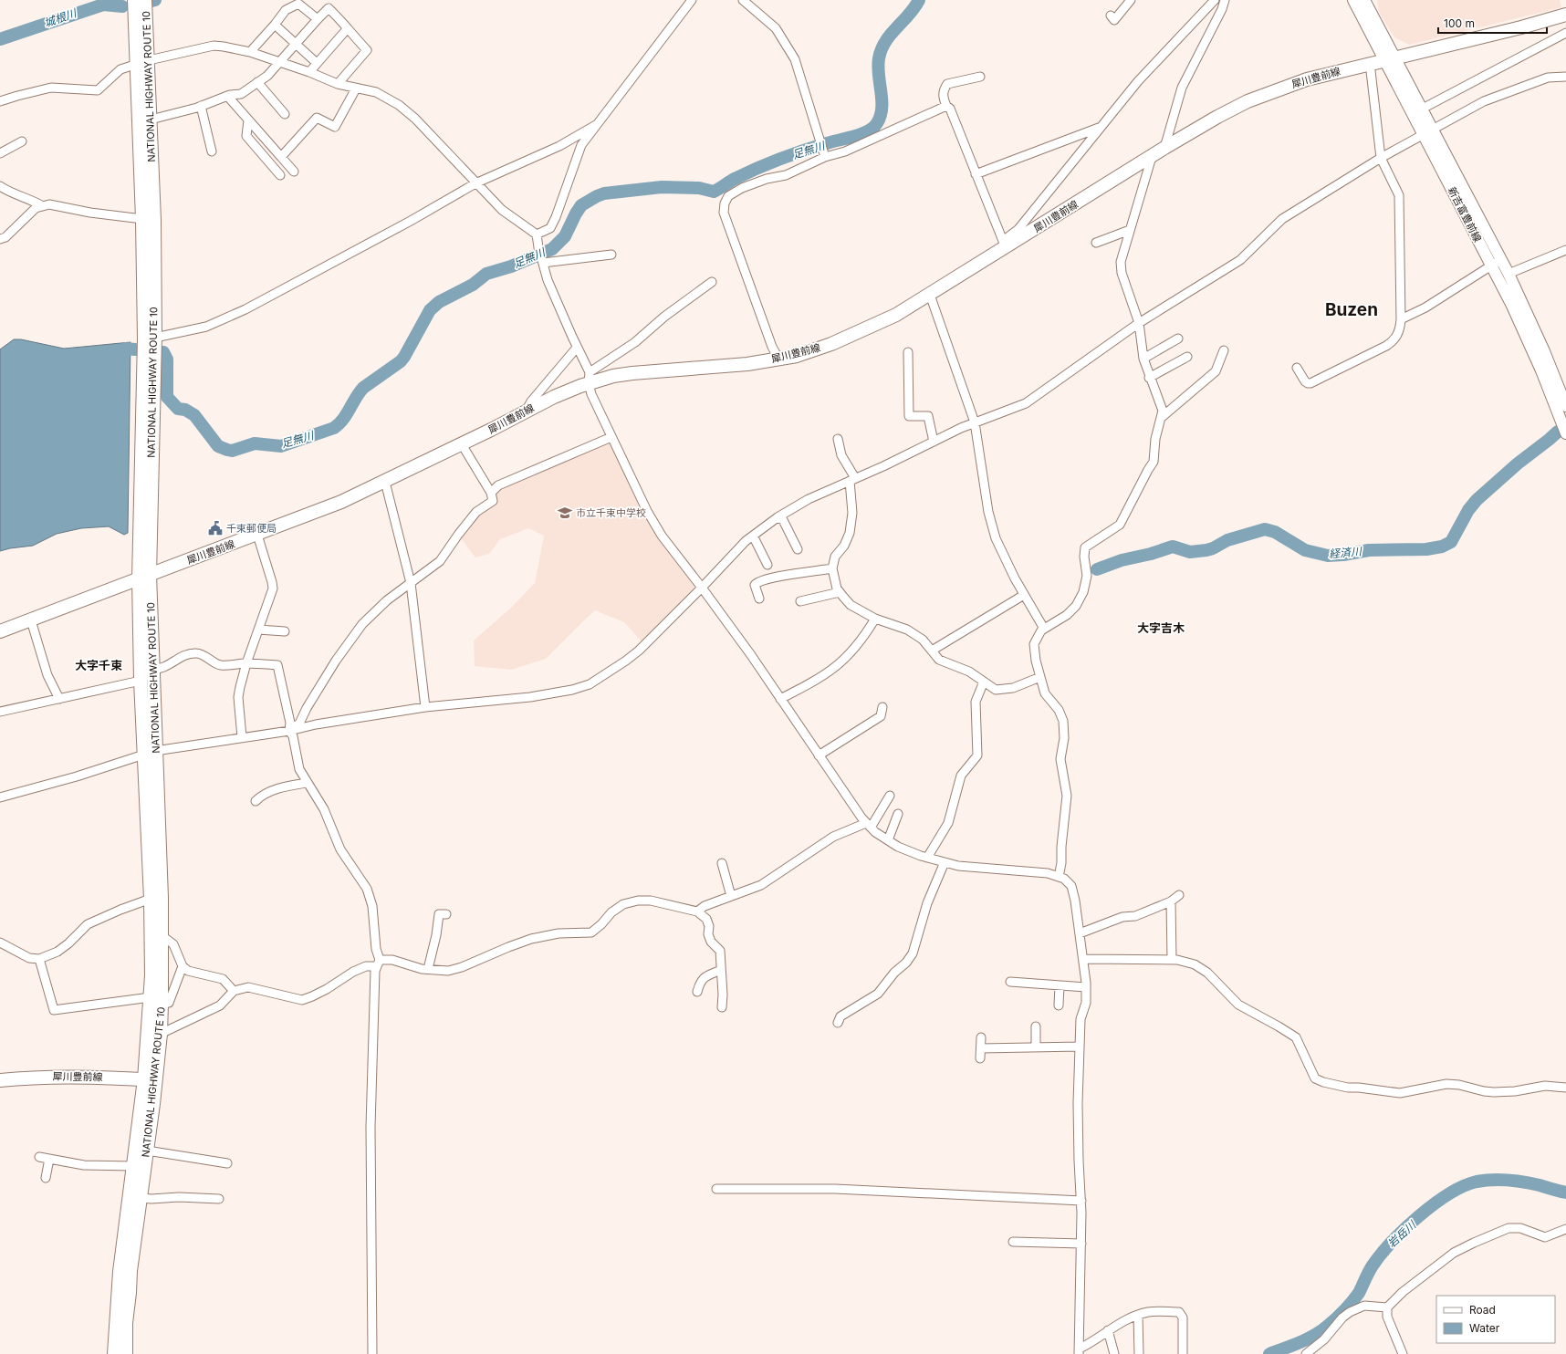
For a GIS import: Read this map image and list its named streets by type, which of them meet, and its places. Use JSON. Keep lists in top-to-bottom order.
{
  "streets": {
    "main road": ["犀川豊前線", "NATIONAL HIGHWAY ROUTE 10", "新吉富豊前線"]
  },
  "crossings": [
    ["犀川豊前線", "NATIONAL HIGHWAY ROUTE 10"],
    ["犀川豊前線", "新吉富豊前線"]
  ],
  "districts": ["Buzen", "大字吉木", "大字千束"],
  "water": [
    "城根川",
    "足無川",
    "経済川",
    "岩岳川"
  ],
  "places": {
    "school or university": ["市立千束中学校"],
    "public building": ["千束郵便局"]
  },
  "legend": ["Road", "Water"],
  "scale_bar": "100 m"
}
